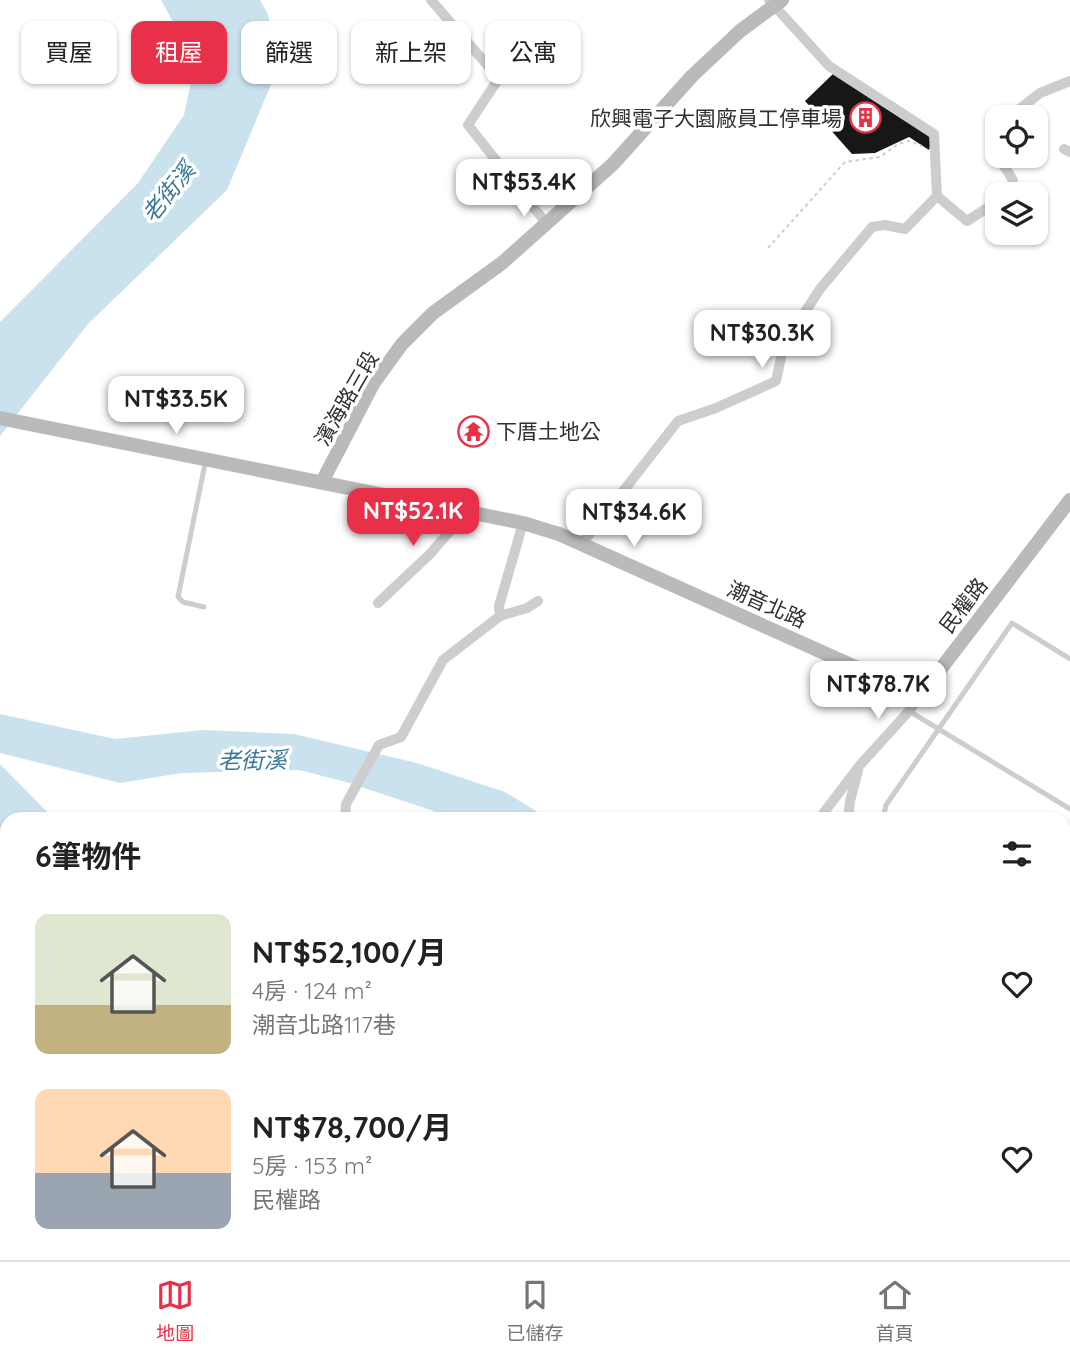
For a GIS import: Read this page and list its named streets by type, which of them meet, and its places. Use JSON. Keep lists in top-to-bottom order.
{
  "streets": {
    "street": ["濱海路三段", "潮音北路", "民權路"]
  },
  "crossings": [
    ["濱海路三段", "潮音北路"],
    ["潮音北路", "民權路"]
  ],
  "water": ["老街溪"],
  "places": {
    "building": ["欣興電子大園廠員工停車場"],
    "temple": ["下厝土地公"]
  },
  "page": {
    "chip": [
      "買屋",
      "租屋",
      "篩選",
      "新上架",
      "公寓"
    ],
    "price": [
      "NT$53.4K",
      "NT$30.3K",
      "NT$33.5K",
      "NT$52.1K",
      "NT$34.6K",
      "NT$78.7K"
    ],
    "heading": "6筆物件",
    "list": [
      {
        "name": "NT$52,100/月",
        "note": "4房 · 124 m² · 潮音北路117巷"
      },
      {
        "name": "NT$78,700/月",
        "note": "5房 · 153 m² · 民權路"
      }
    ],
    "tabs": ["地圖", "已儲存", "首頁"]
  }
}
